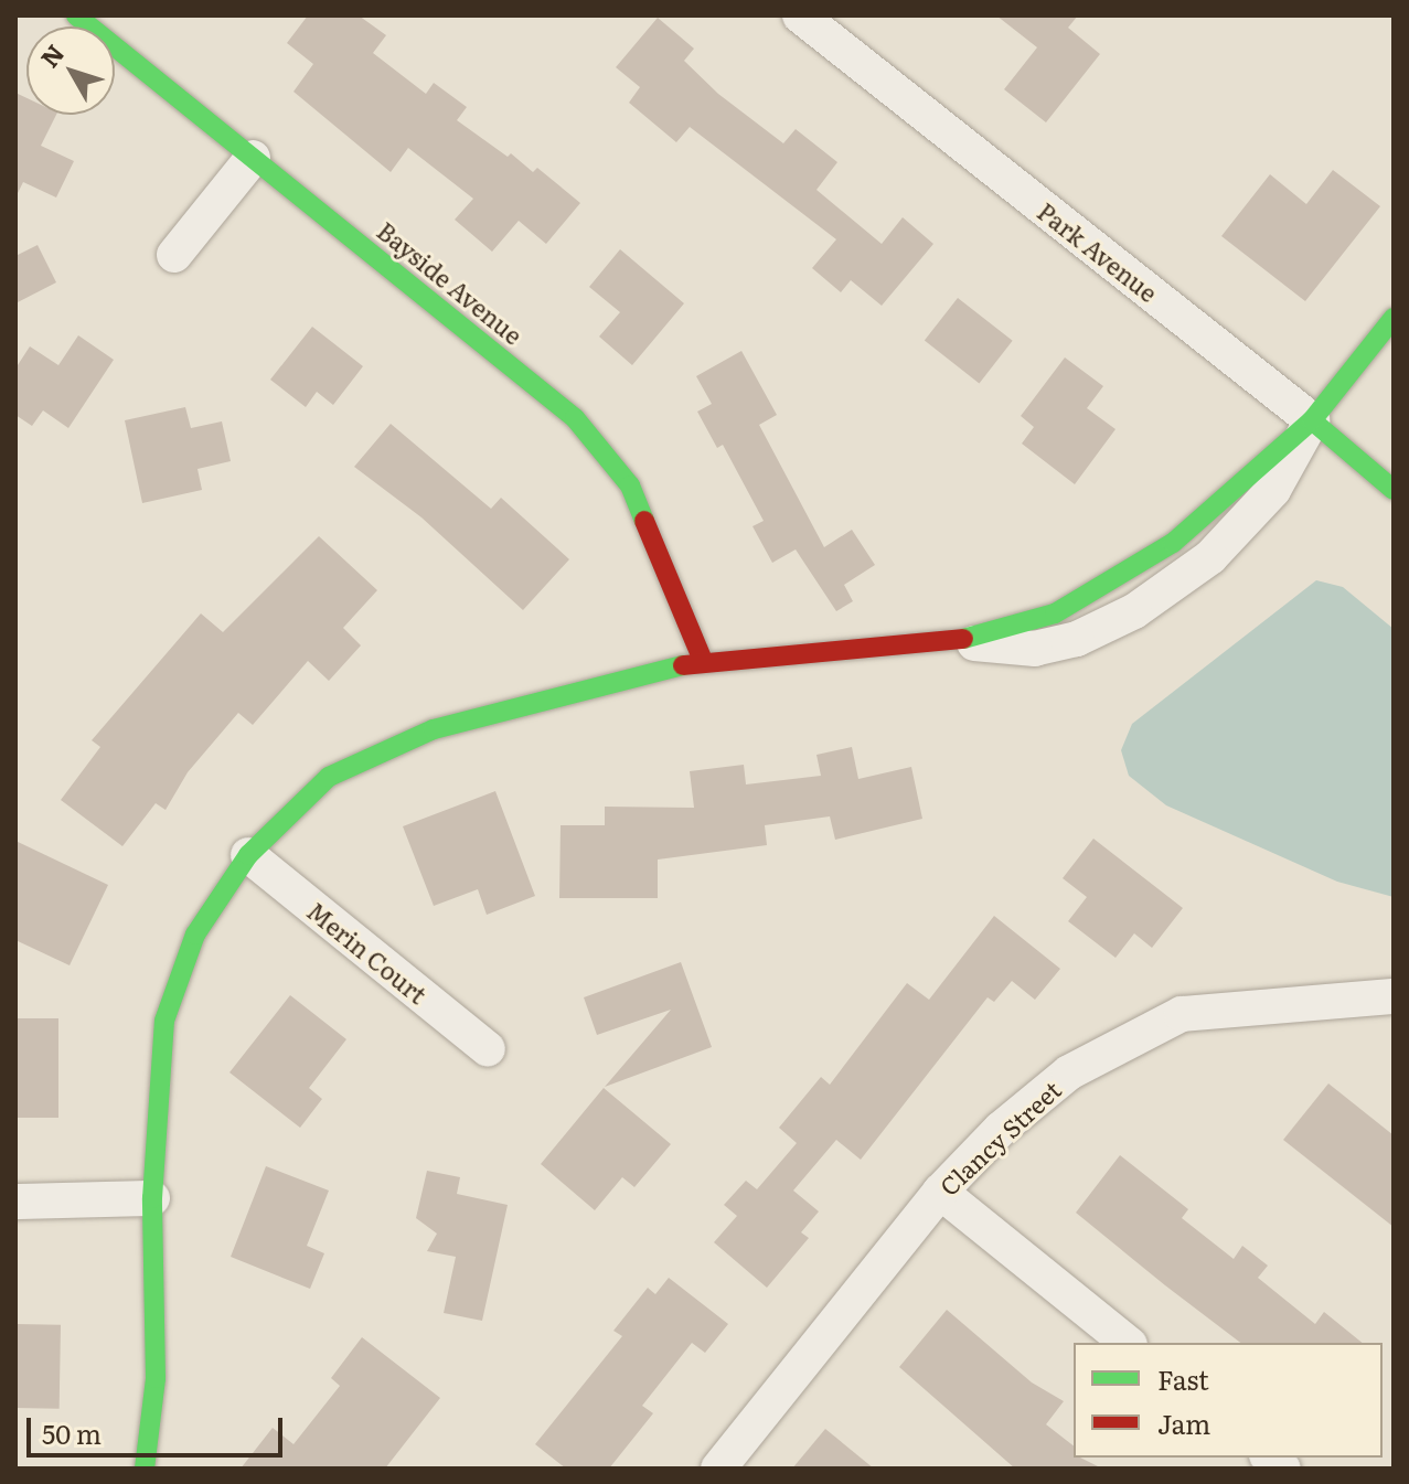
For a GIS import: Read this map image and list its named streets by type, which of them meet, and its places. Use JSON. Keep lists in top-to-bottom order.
{
  "streets": {
    "street": [
      "Park Avenue",
      "Bayside Avenue",
      "Merin Court",
      "Clancy Street"
    ]
  },
  "legend": ["Fast", "Jam"],
  "scale_bar": "50 m",
  "north": "top left"
}
